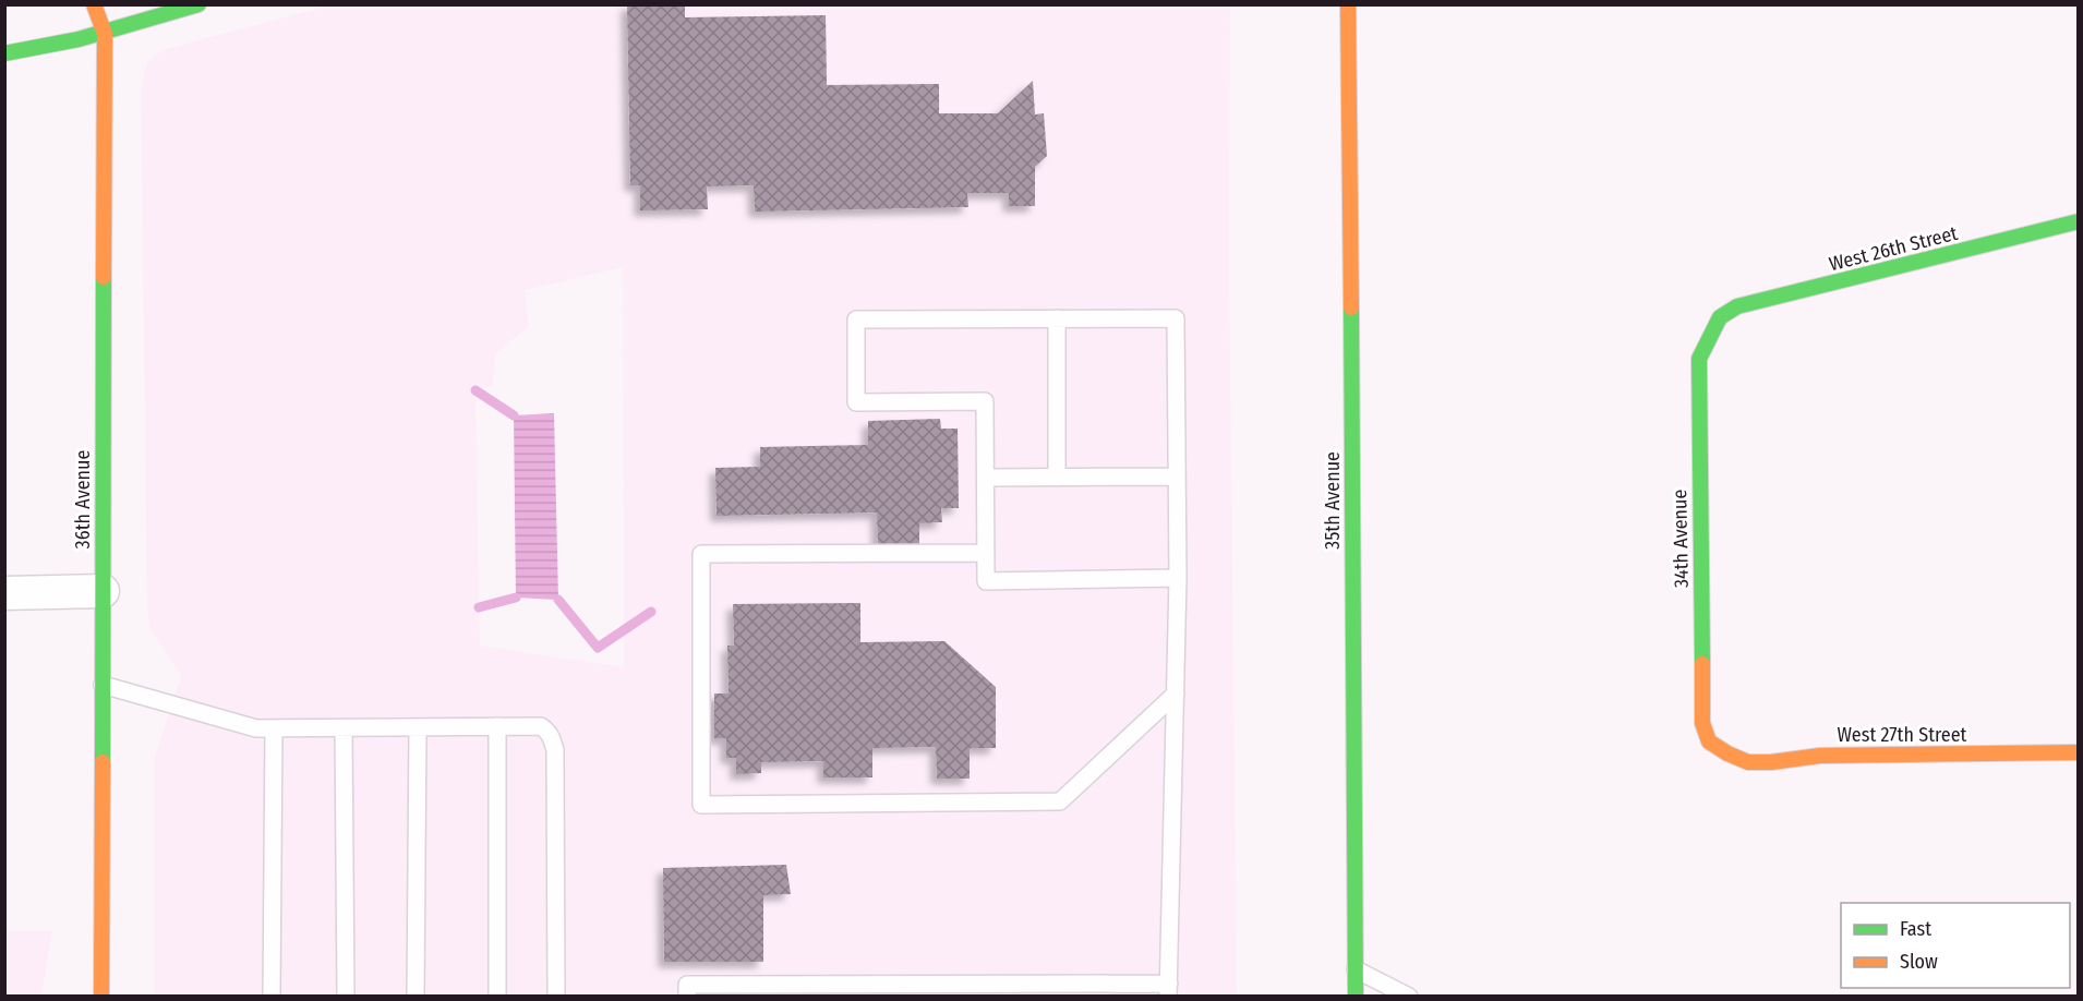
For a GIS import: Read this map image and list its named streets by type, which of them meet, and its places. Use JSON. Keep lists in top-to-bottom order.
{
  "streets": {
    "street": [
      "West 26th Street",
      "36th Avenue",
      "35th Avenue",
      "34th Avenue",
      "West 27th Street"
    ]
  },
  "crossings": [
    ["West 26th Street", "34th Avenue"],
    ["34th Avenue", "West 27th Street"]
  ],
  "legend": ["Fast", "Slow"]
}
